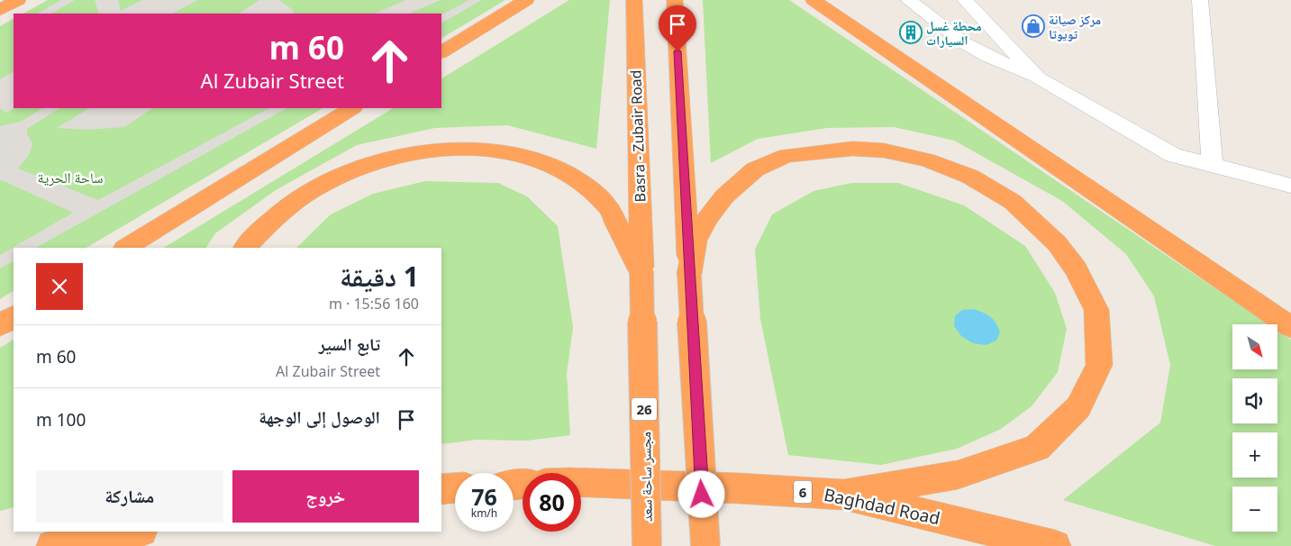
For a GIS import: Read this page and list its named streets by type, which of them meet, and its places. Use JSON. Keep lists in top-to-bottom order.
{
  "streets": {
    "highway": [
      "Basra - Zubair Road",
      "26",
      "مجسر ساحة سعد",
      "6",
      "Baghdad Road"
    ]
  },
  "crossings": [
    ["Basra - Zubair Road", "مجسر ساحة سعد"]
  ],
  "parks": ["ساحة الحرية"],
  "places": {
    "shop": ["مركز صيانة تويوتا"],
    "building": ["محطة غسل السيارات"]
  },
  "north": "bottom right",
  "page": {
    "turn": ["60 m", "Al Zubair Street"],
    "heading": ["1 دقيقة", "160 m · 15:56"],
    "map_buttons": ["+", "−"],
    "list": [
      {
        "name": "تابع السير",
        "note": "Al Zubair Street",
        "value": "60 m"
      },
      {
        "name": "الوصول إلى الوجهة",
        "value": "100 m"
      }
    ],
    "buttons": ["خروج", "مشاركة"],
    "speed": "76 km/h",
    "limit": "80"
  }
}
